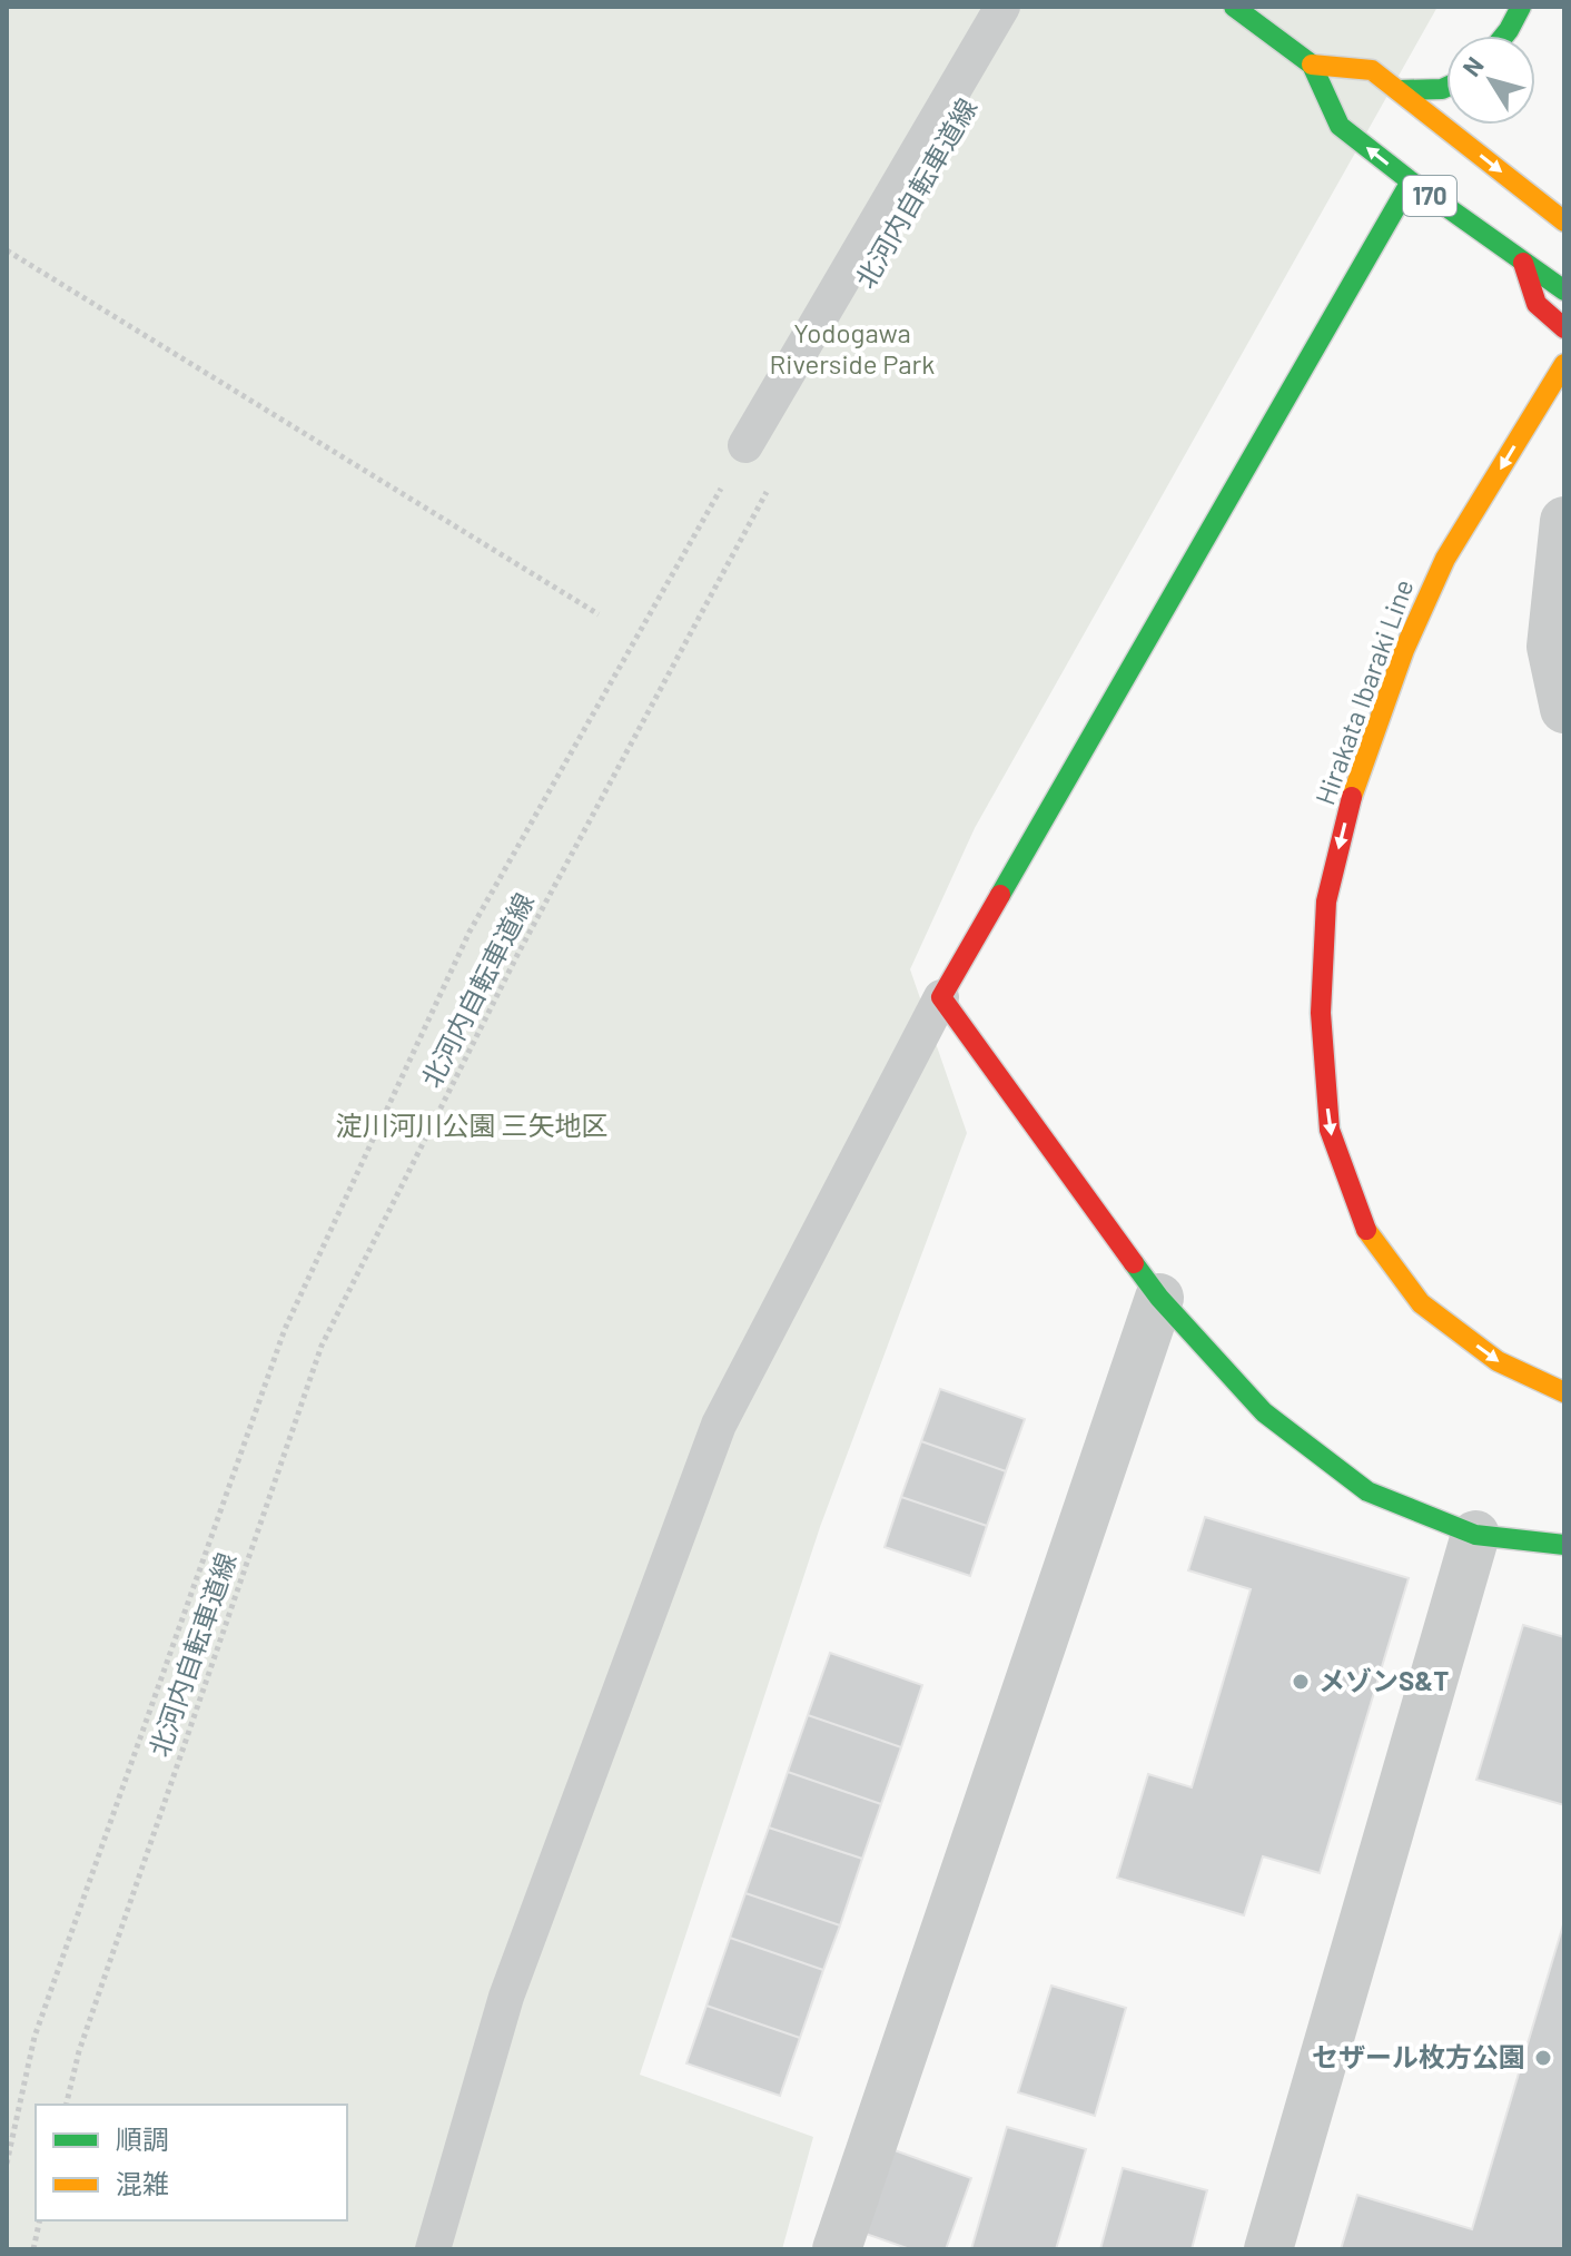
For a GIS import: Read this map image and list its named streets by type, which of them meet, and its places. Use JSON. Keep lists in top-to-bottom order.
{
  "streets": {
    "main road": ["170", "Hirakata Ibaraki Line"],
    "path": ["北河内自転車道線"]
  },
  "one_way": ["Hirakata Ibaraki Line"],
  "parks": ["Yodogawa Riverside Park", "淀川河川公園 三矢地区"],
  "places": ["メゾンS&T", "セザール枚方公園"],
  "legend": ["順調", "混雑"],
  "north": "top left"
}
